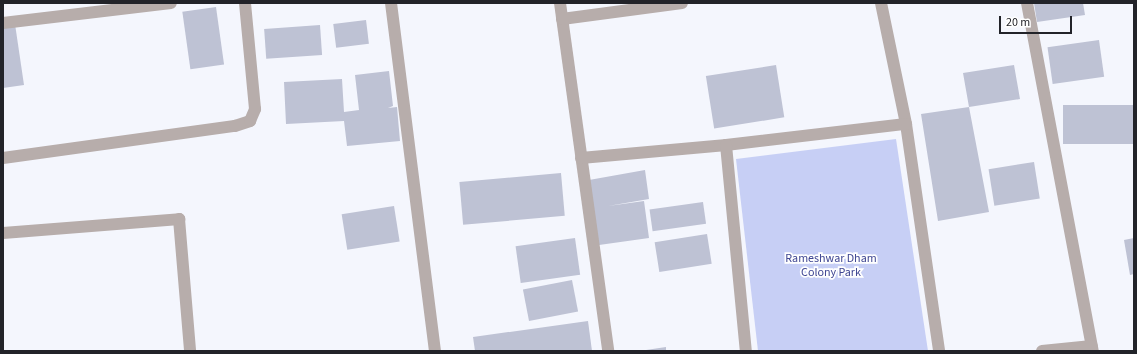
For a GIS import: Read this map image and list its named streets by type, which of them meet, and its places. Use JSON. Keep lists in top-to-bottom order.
{
  "parks": ["Rameshwar Dham Colony Park"],
  "scale_bar": "20 m"
}
